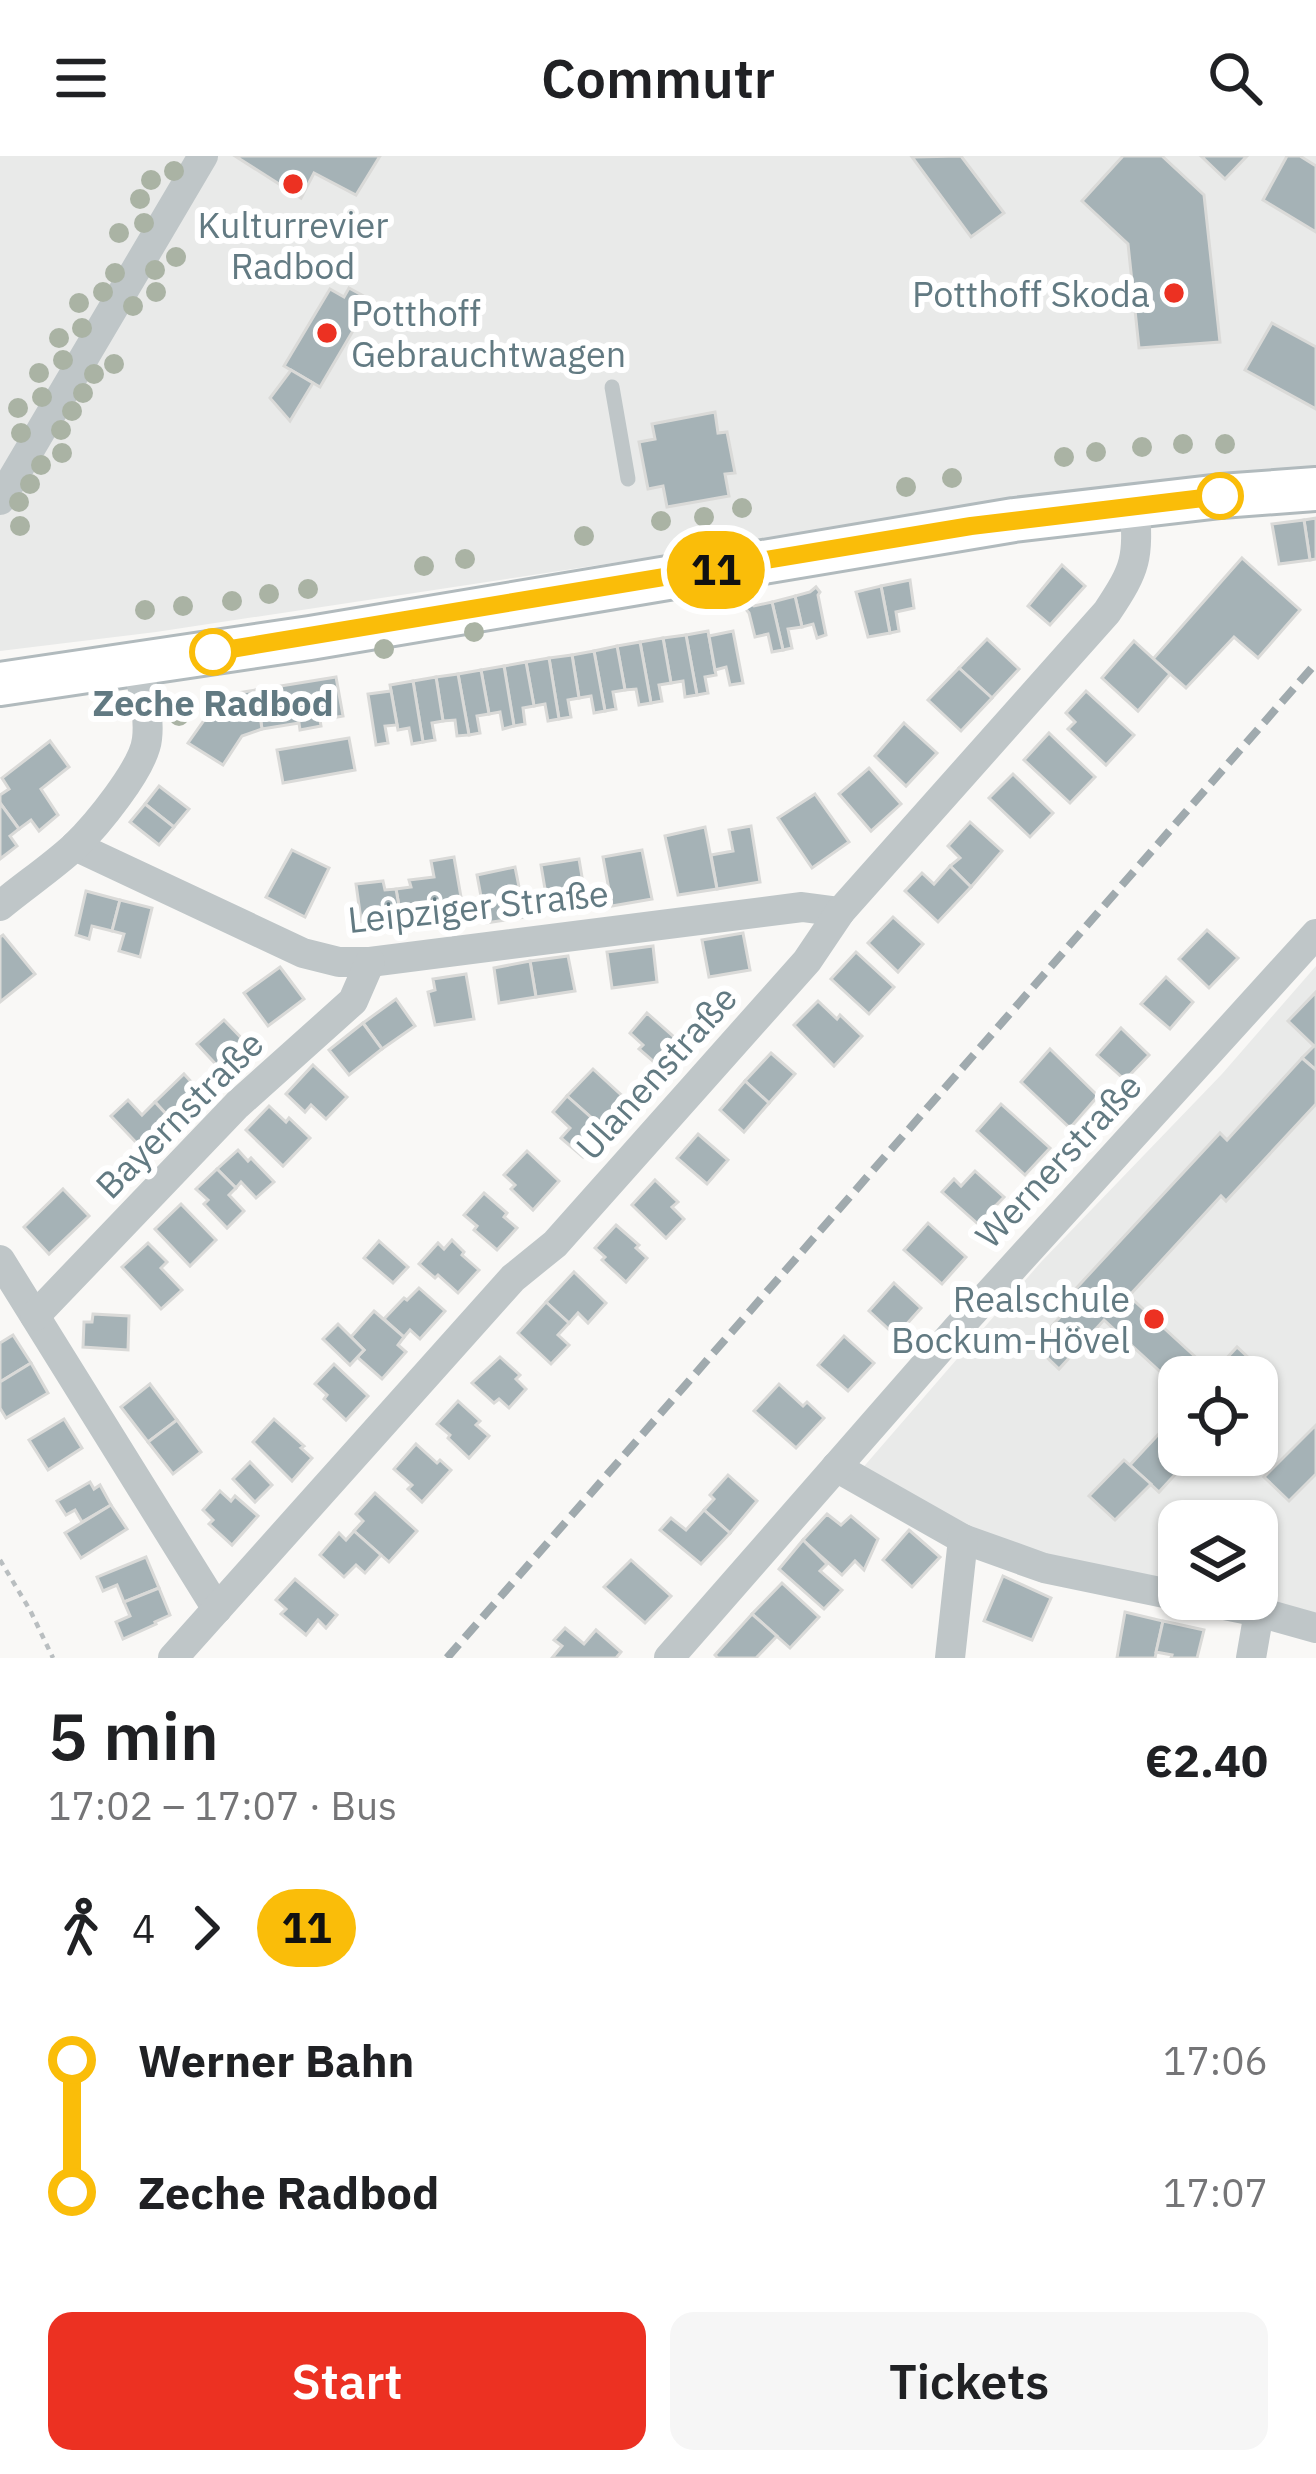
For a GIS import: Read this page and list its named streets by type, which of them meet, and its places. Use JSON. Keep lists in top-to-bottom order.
{
  "streets": {
    "street": [
      "Leipziger Straße",
      "Ulanenstraße",
      "Bayernstraße",
      "Wernerstraße"
    ]
  },
  "crossings": [
    ["Leipziger Straße", "Ulanenstraße"],
    ["Leipziger Straße", "Bayernstraße"]
  ],
  "places": [
    "Kulturrevier Radbod",
    "Potthoff Skoda",
    "Potthoff Gebrauchtwagen",
    "Zeche Radbod",
    "Realschule Bockum-Hövel"
  ],
  "lines": ["bus line 11"],
  "page": {
    "header": "Commutr",
    "on_map": "11",
    "heading": ["5 min", "17:02 – 17:07 · Bus", "€2.40"],
    "legs": ["4", "11"],
    "list": [
      {
        "name": "Werner Bahn",
        "value": "17:06"
      },
      {
        "name": "Zeche Radbod",
        "value": "17:07"
      }
    ],
    "buttons": ["Start", "Tickets"]
  }
}
